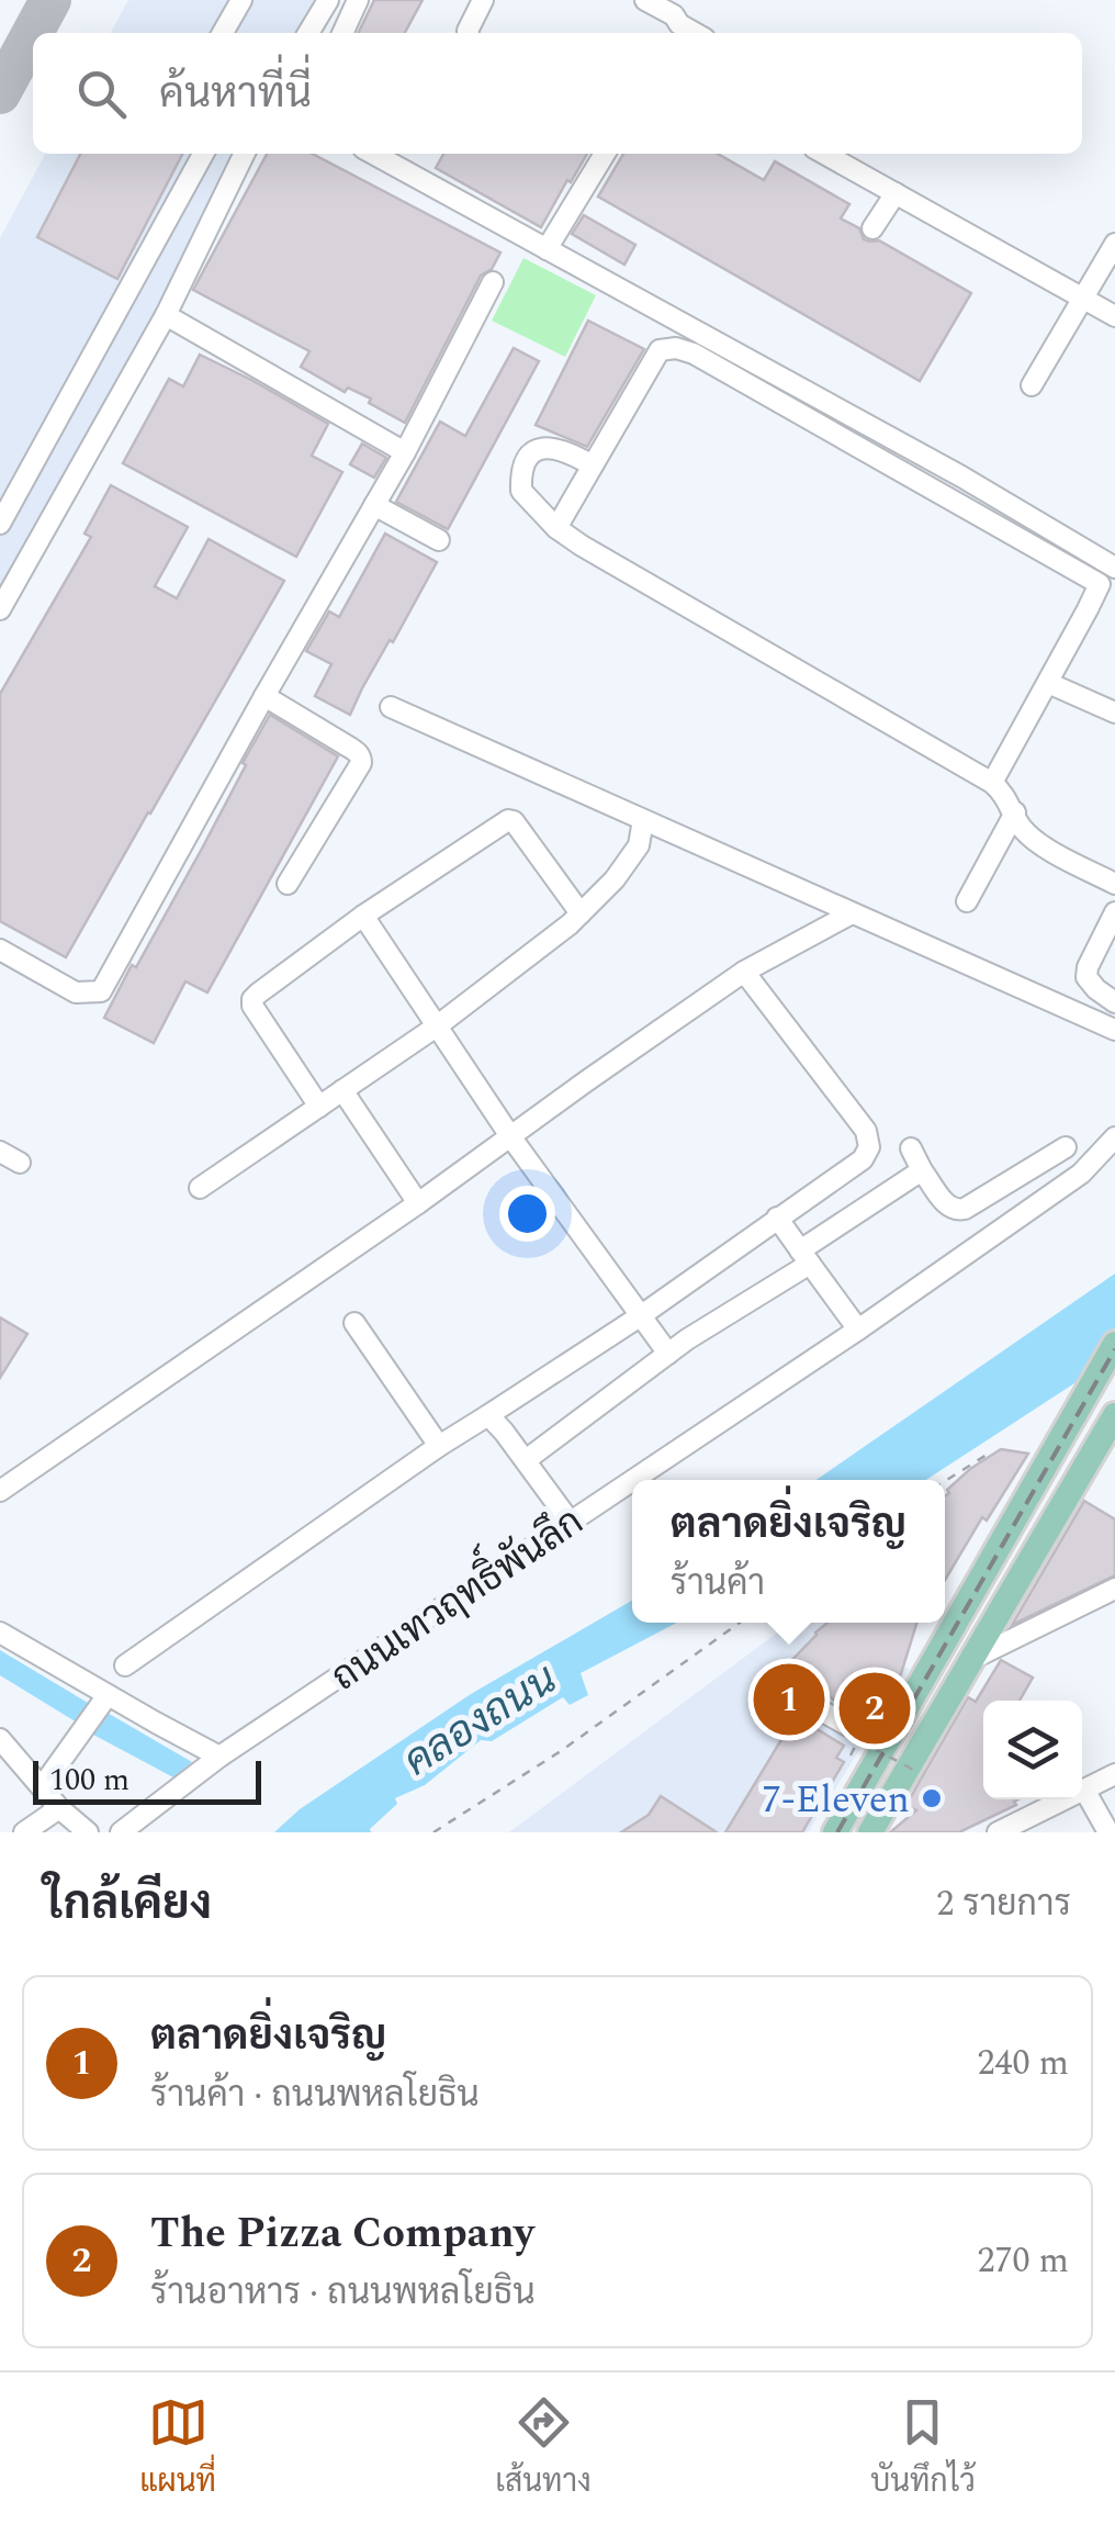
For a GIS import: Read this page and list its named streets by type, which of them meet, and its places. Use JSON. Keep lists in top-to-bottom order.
{
  "streets": {
    "street": ["ถนนเทวฤทธิ์พันลึก"]
  },
  "water": ["คลองถนน"],
  "places": ["7-Eleven"],
  "scale_bar": "100 m",
  "page": {
    "search": "ค้นหาที่นี่",
    "popup": ["ตลาดยิ่งเจริญ", "ร้านค้า"],
    "pins": ["1", "2"],
    "scale": "100 m",
    "heading": ["ใกล้เคียง", "2 รายการ"],
    "list": [
      {
        "mark": "1",
        "name": "ตลาดยิ่งเจริญ",
        "note": "ร้านค้า · ถนนพหลโยธิน",
        "value": "240 m"
      },
      {
        "mark": "2",
        "name": "The Pizza Company",
        "note": "ร้านอาหาร · ถนนพหลโยธิน",
        "value": "270 m"
      }
    ],
    "nav": ["แผนที่", "เส้นทาง", "บันทึกไว้"]
  }
}
